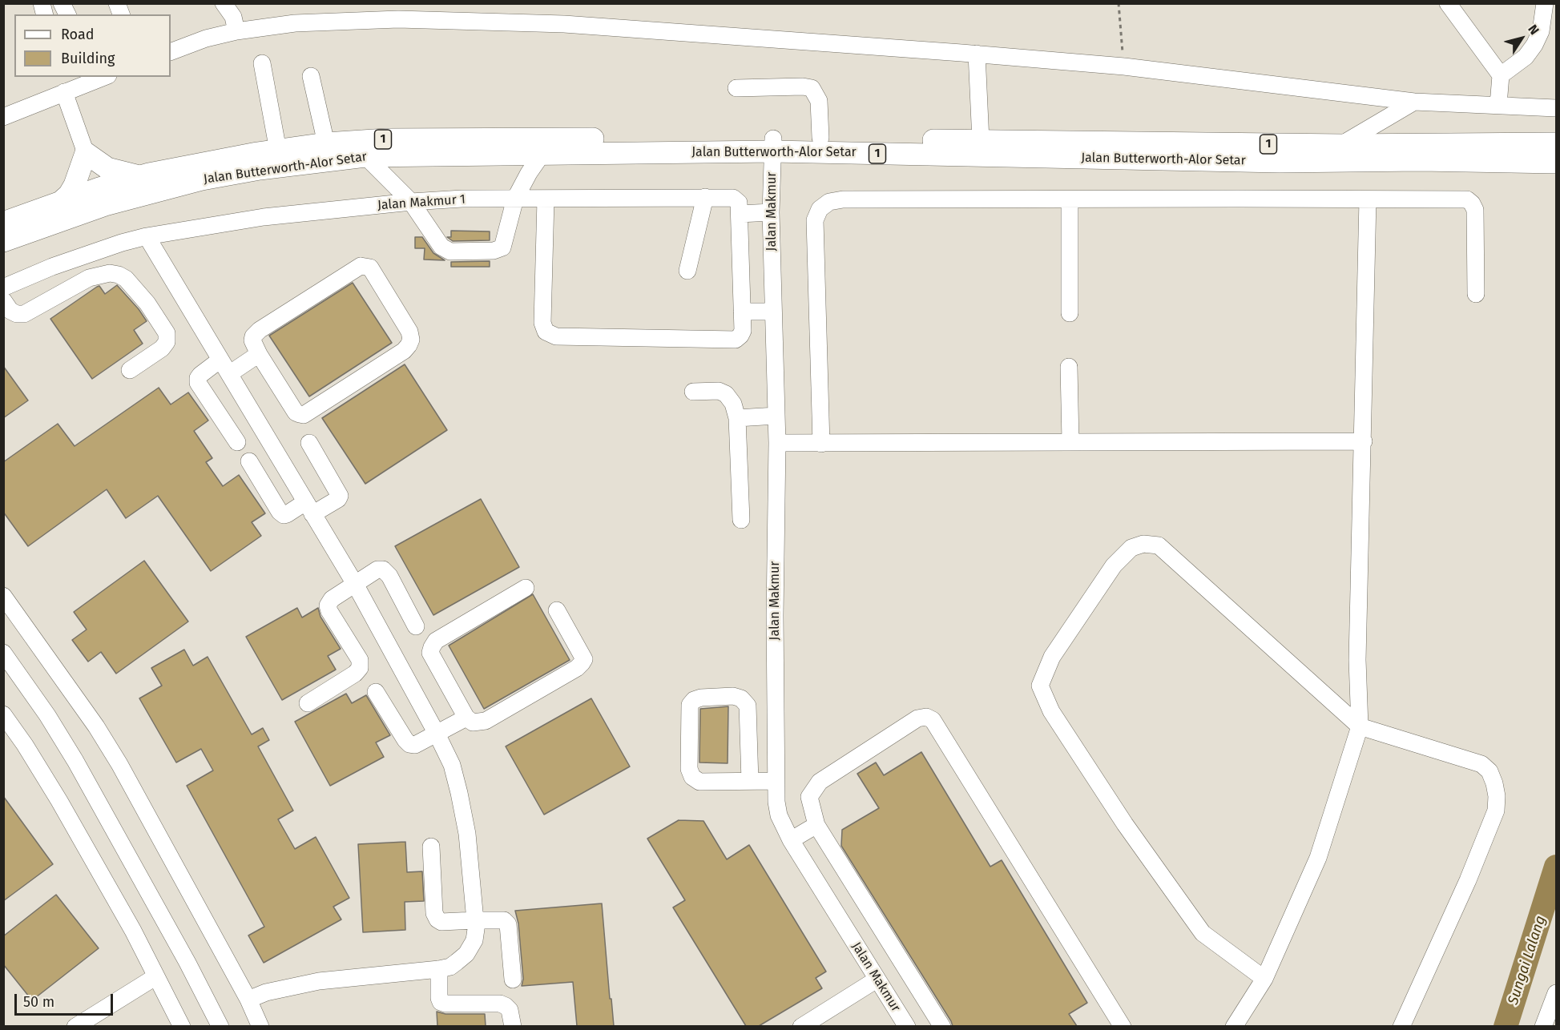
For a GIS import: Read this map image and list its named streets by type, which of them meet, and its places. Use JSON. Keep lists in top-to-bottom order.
{
  "streets": {
    "main road": ["1", "Jalan Butterworth-Alor Setar"],
    "street": ["Jalan Makmur 1", "Jalan Makmur"]
  },
  "crossings": [
    ["Jalan Butterworth-Alor Setar", "Jalan Makmur"]
  ],
  "water": ["Sungai Lalang"],
  "legend": ["Road", "Building"],
  "scale_bar": "50 m",
  "north": "top right"
}
